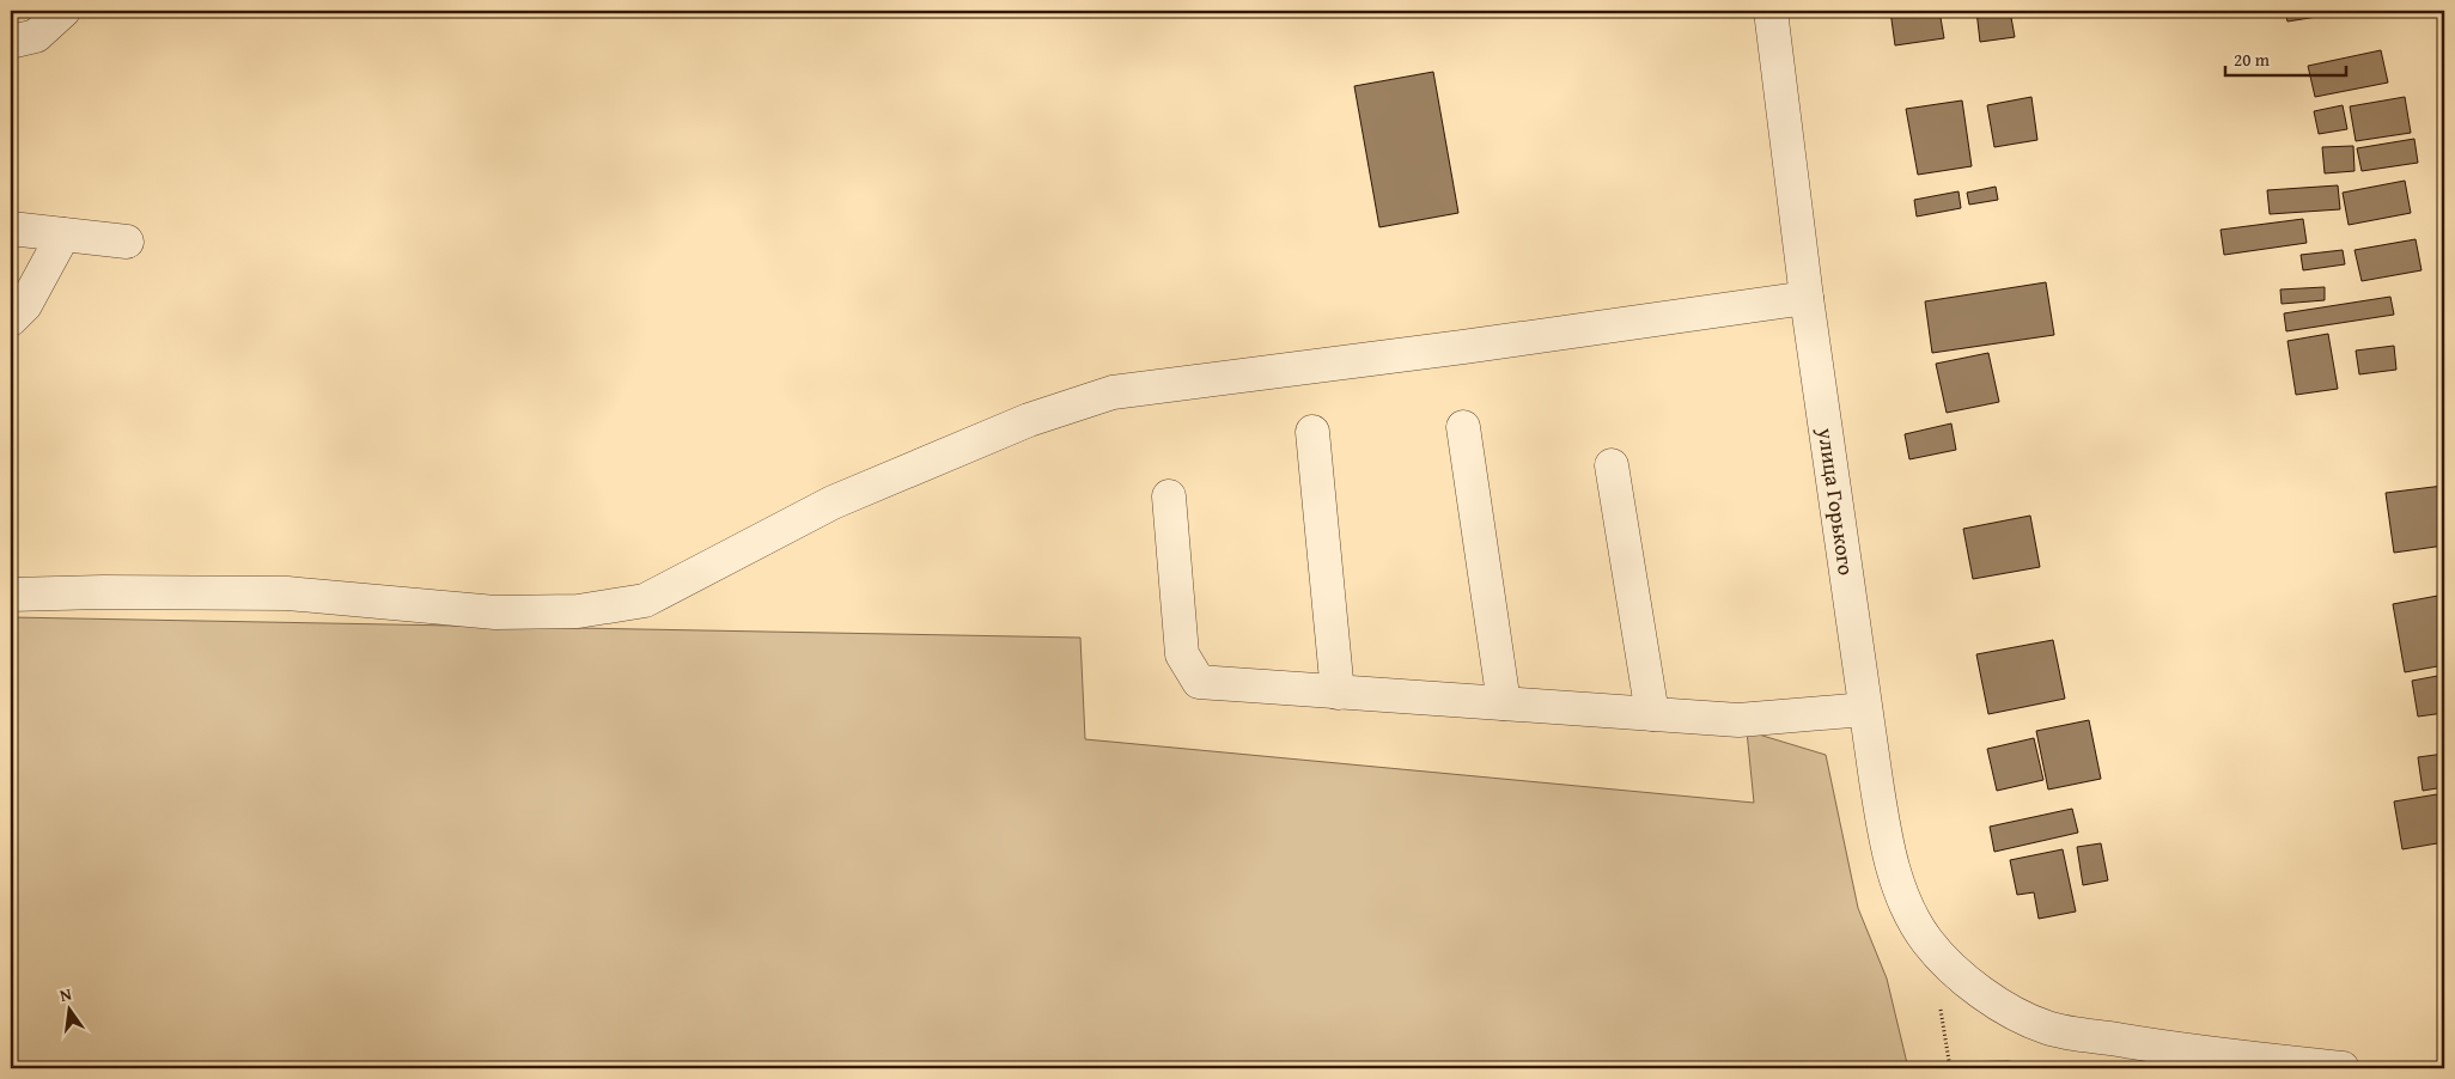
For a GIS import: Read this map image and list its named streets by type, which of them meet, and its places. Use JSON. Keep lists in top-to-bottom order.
{
  "streets": {
    "street": ["улица Горького"]
  },
  "scale_bar": "20 m",
  "north": "top"
}
